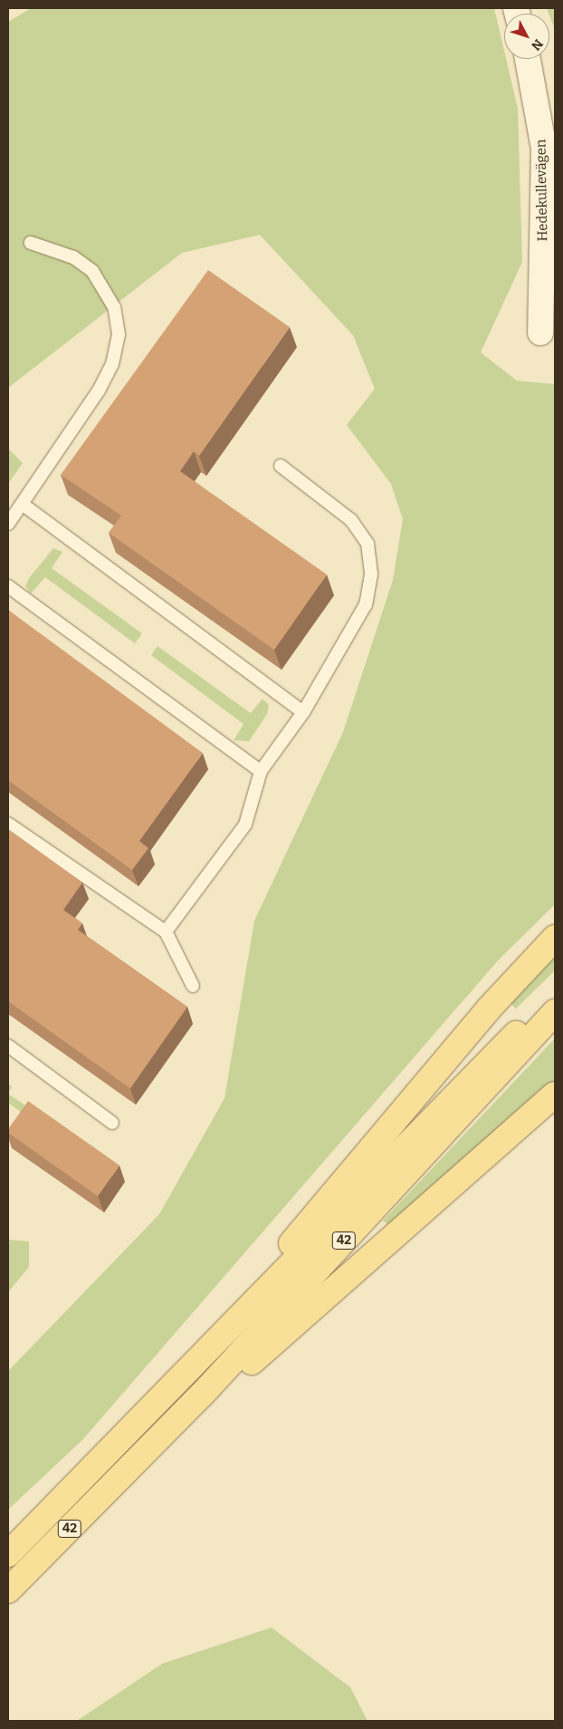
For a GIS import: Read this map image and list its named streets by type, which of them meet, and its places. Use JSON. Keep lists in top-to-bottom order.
{
  "streets": {
    "main road": ["42"],
    "street": ["Hedekullevägen"]
  },
  "north": "bottom right"
}
